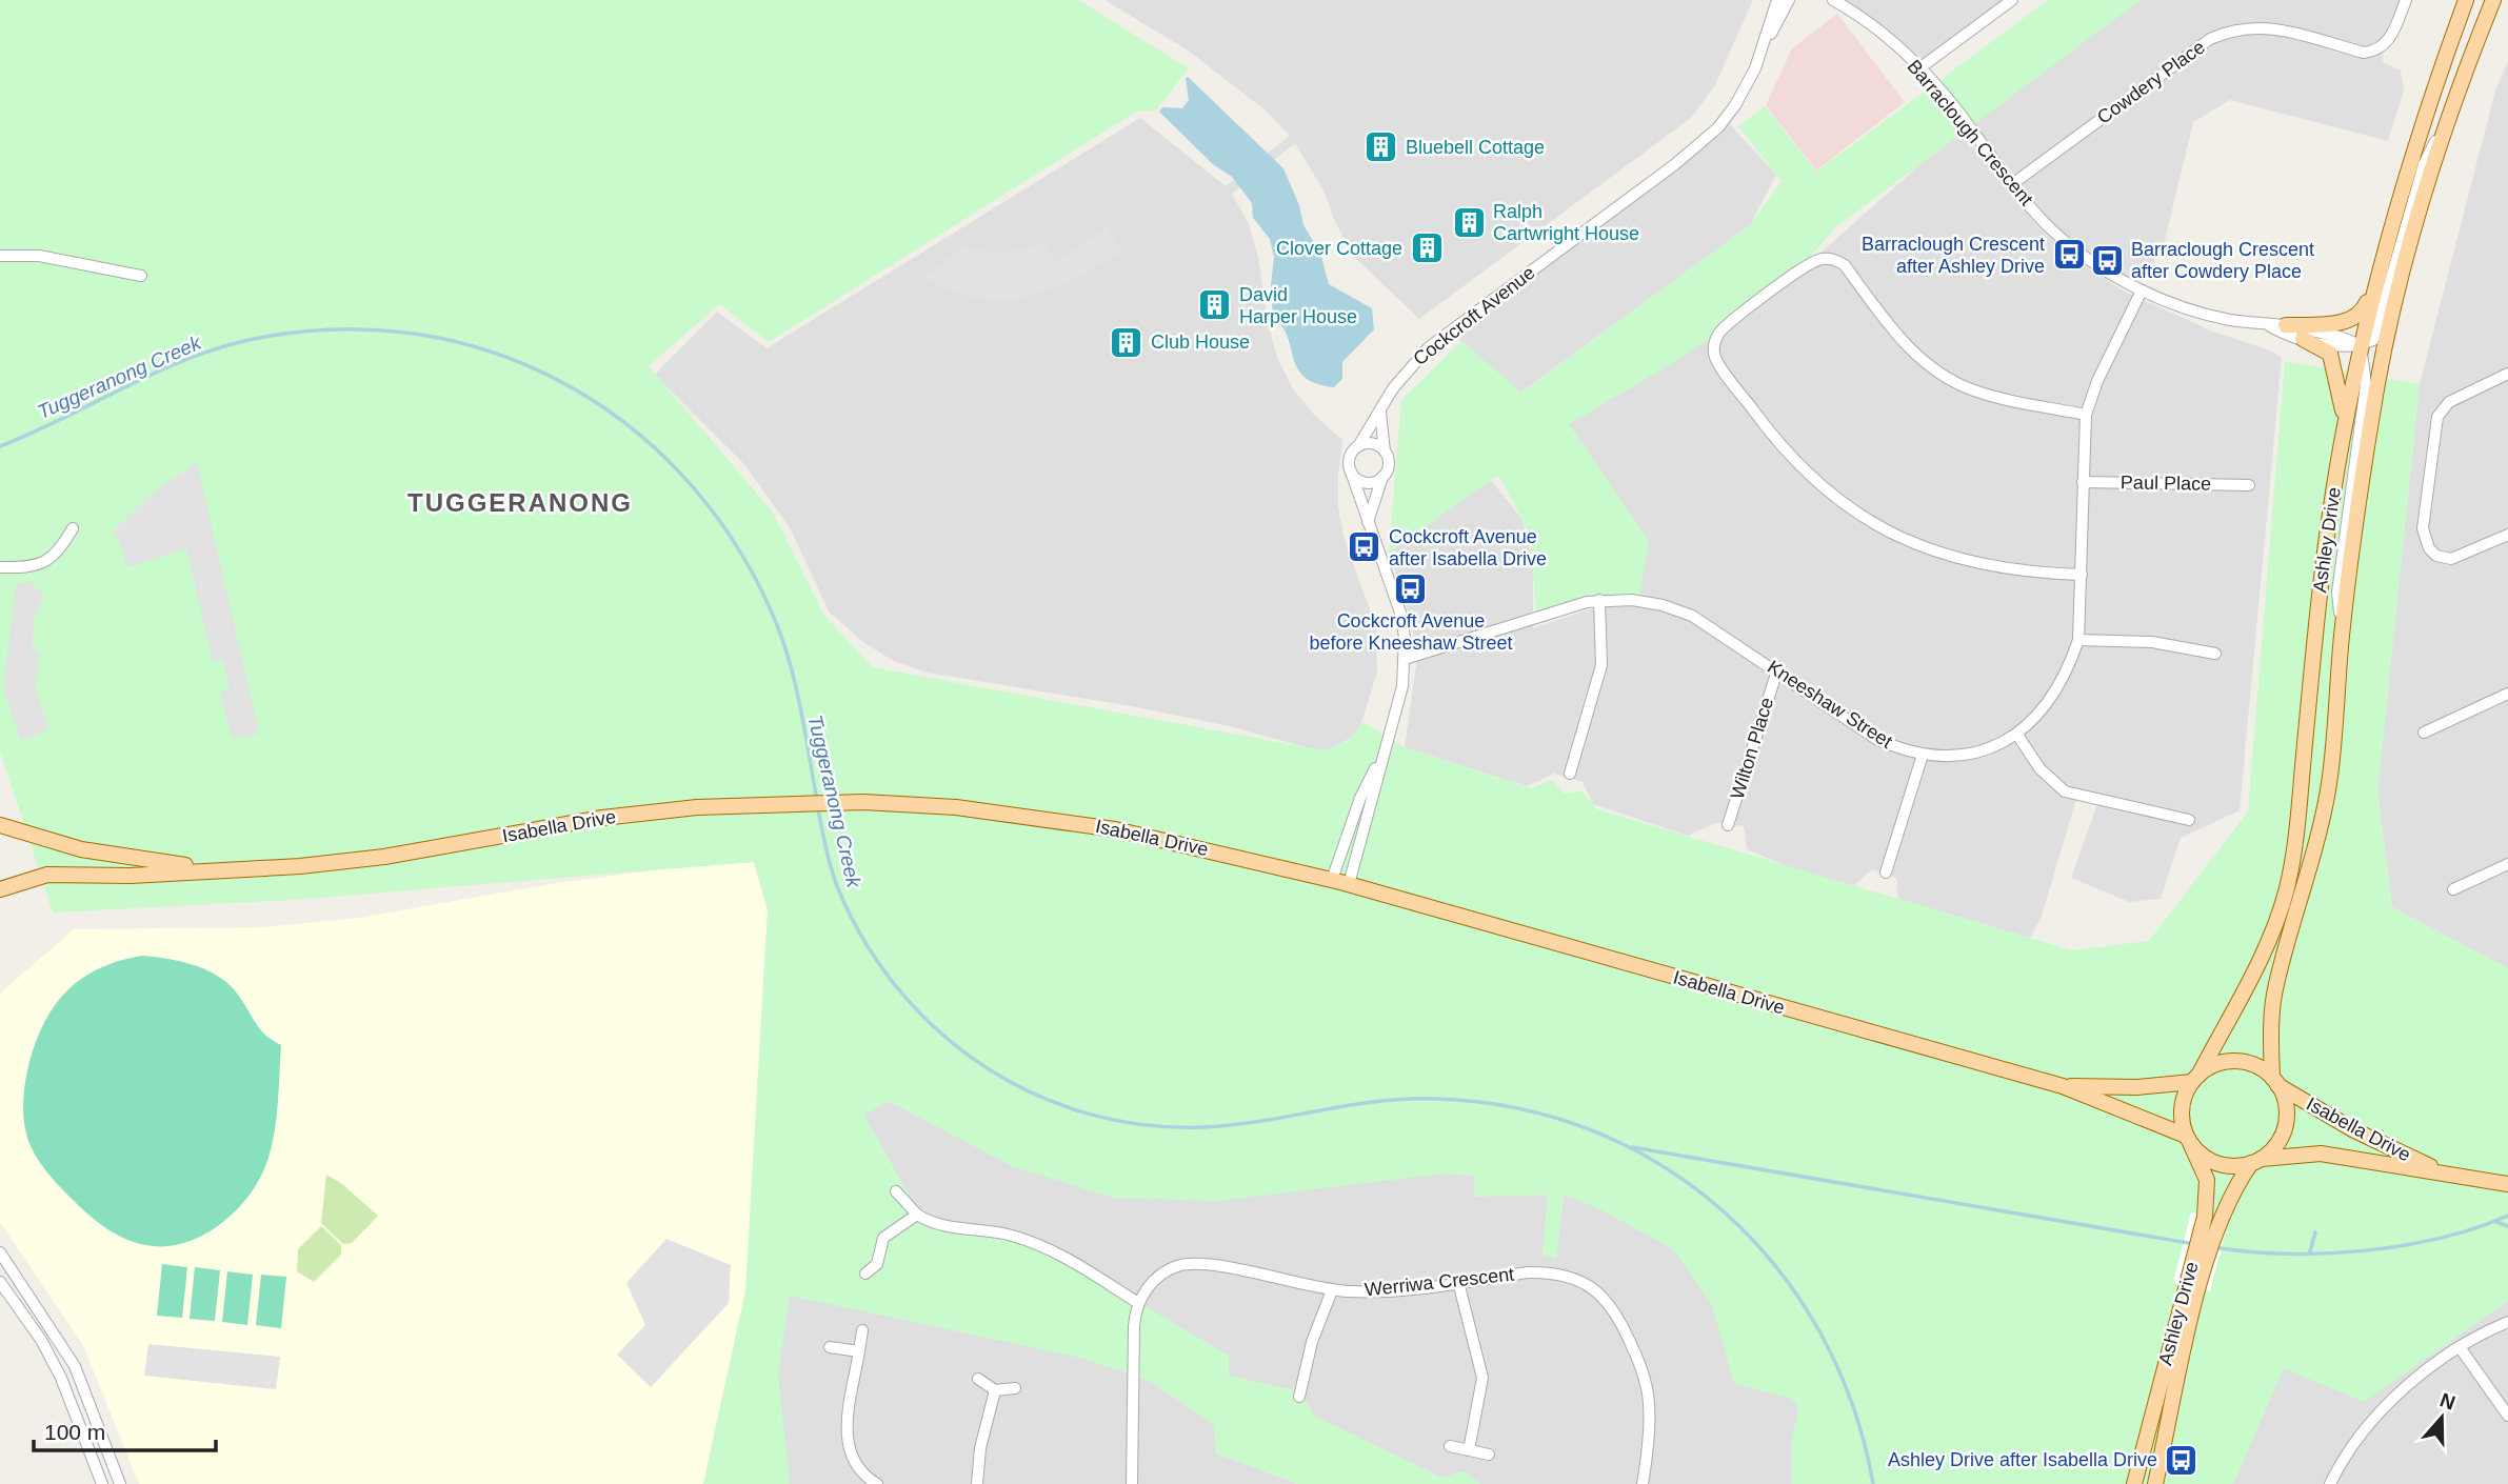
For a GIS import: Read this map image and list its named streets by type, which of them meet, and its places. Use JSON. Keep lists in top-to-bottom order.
{
  "streets": {
    "main road": ["Ashley Drive", "Isabella Drive"],
    "street": [
      "Cowdery Place",
      "Barraclough Crescent",
      "Cockcroft Avenue",
      "Paul Place",
      "Kneeshaw Street",
      "Wilton Place",
      "Werriwa Crescent"
    ]
  },
  "crossings": [
    ["Cowdery Place", "Barraclough Crescent"],
    ["Barraclough Crescent", "Ashley Drive"],
    ["Barraclough Crescent", "Kneeshaw Street"],
    ["Paul Place", "Kneeshaw Street"],
    ["Ashley Drive", "Isabella Drive"],
    ["Kneeshaw Street", "Wilton Place"]
  ],
  "districts": ["TUGGERANONG"],
  "water": ["Tuggeranong Creek"],
  "places": {
    "building": [
      "Bluebell Cottage",
      "Ralph Cartwright House",
      "Clover Cottage",
      "David Harper House",
      "Club House"
    ],
    "bus stop": [
      "Barraclough Crescent after Ashley Drive",
      "Barraclough Crescent after Cowdery Place",
      "Cockcroft Avenue after Isabella Drive",
      "Cockcroft Avenue before Kneeshaw Street",
      "Ashley Drive after Isabella Drive"
    ]
  },
  "scale_bar": "100 m",
  "north": "top"
}
